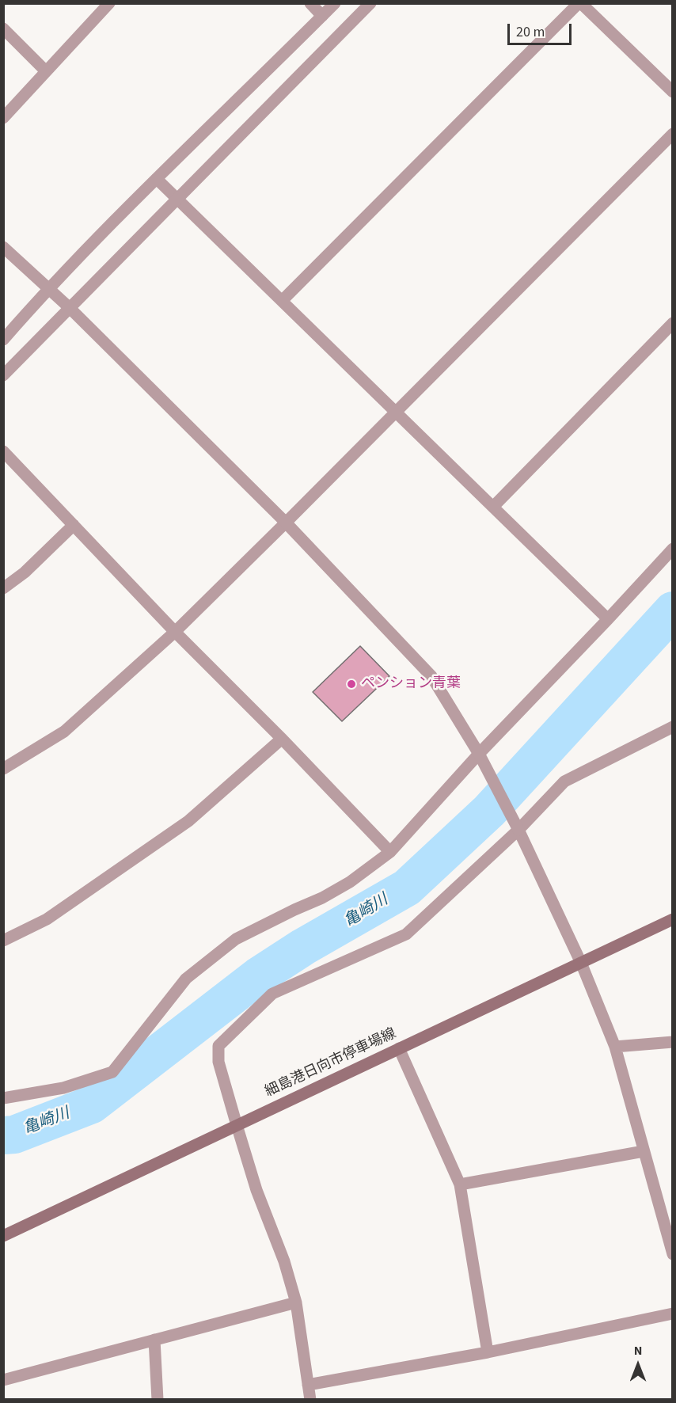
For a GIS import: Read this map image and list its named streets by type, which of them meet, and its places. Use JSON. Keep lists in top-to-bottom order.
{
  "streets": {
    "main road": ["細島港日向市停車場線"]
  },
  "water": ["亀崎川"],
  "places": ["ペンション青葉"],
  "scale_bar": "20 m",
  "north": "top"
}
